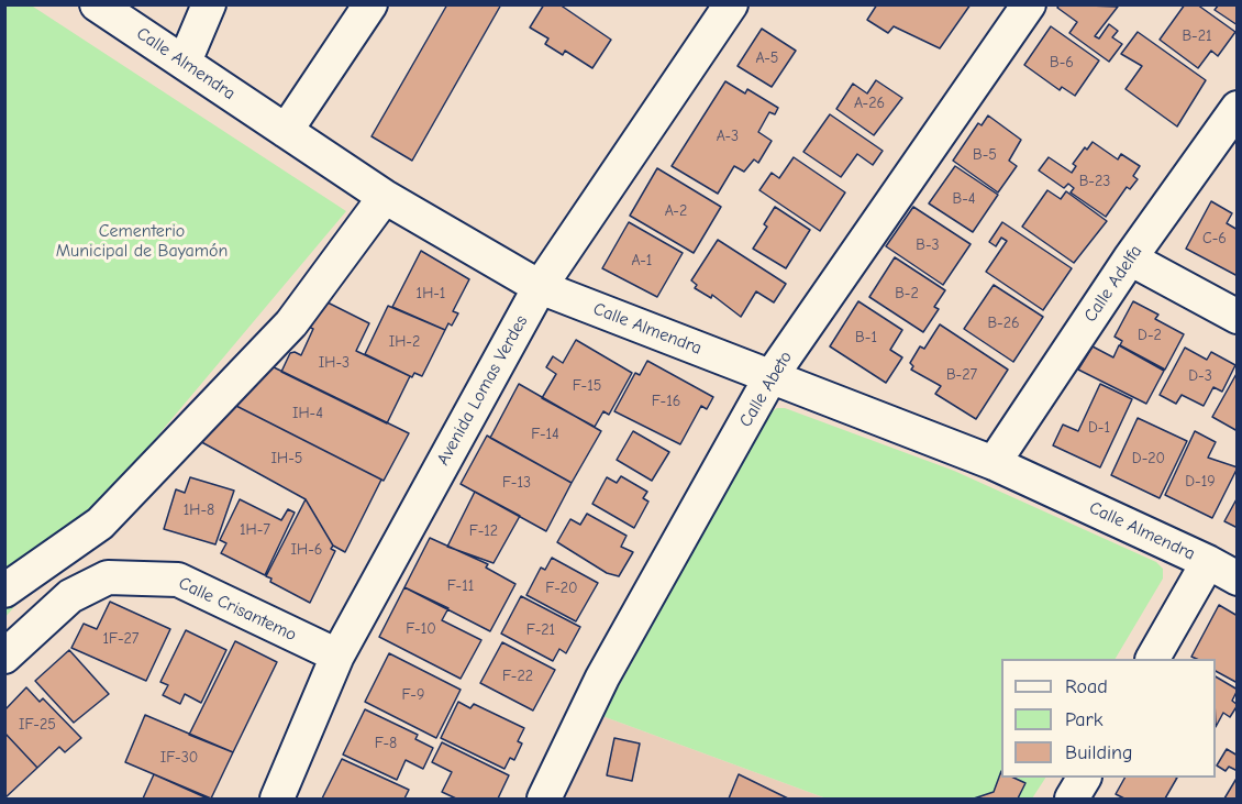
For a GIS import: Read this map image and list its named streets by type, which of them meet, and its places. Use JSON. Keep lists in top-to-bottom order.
{
  "streets": {
    "street": [
      "Calle Almendra",
      "Calle Adelfa",
      "Calle Abeto",
      "Avenida Lomas Verdes",
      "Calle Crisantemo"
    ]
  },
  "crossings": [
    ["Calle Almendra", "Calle Adelfa"],
    ["Calle Almendra", "Calle Abeto"],
    ["Calle Almendra", "Avenida Lomas Verdes"],
    ["Avenida Lomas Verdes", "Calle Crisantemo"]
  ],
  "parks": ["Cementerio Municipal de Bayamón"],
  "house_numbers": [
    "B-21",
    "A-5",
    "B-6",
    "A-26",
    "A-3",
    "B-5",
    "B-23",
    "B-4",
    "A-2",
    "C-6",
    "B-3",
    "A-1",
    "1H-1",
    "B-2",
    "B-26",
    "D-2",
    "B-1",
    "IH-2",
    "IH-3",
    "B-27",
    "D-3",
    "F-15",
    "F-16",
    "IH-4",
    "D-1",
    "F-14",
    "IH-5",
    "D-20",
    "D-19",
    "F-13",
    "1H-8",
    "1H-7",
    "F-12",
    "IH-6",
    "F-11",
    "F-20",
    "F-10",
    "F-21",
    "1F-27",
    "F-22",
    "F-9",
    "IF-25",
    "F-8",
    "IF-30"
  ],
  "legend": ["Road", "Park", "Building"]
}
